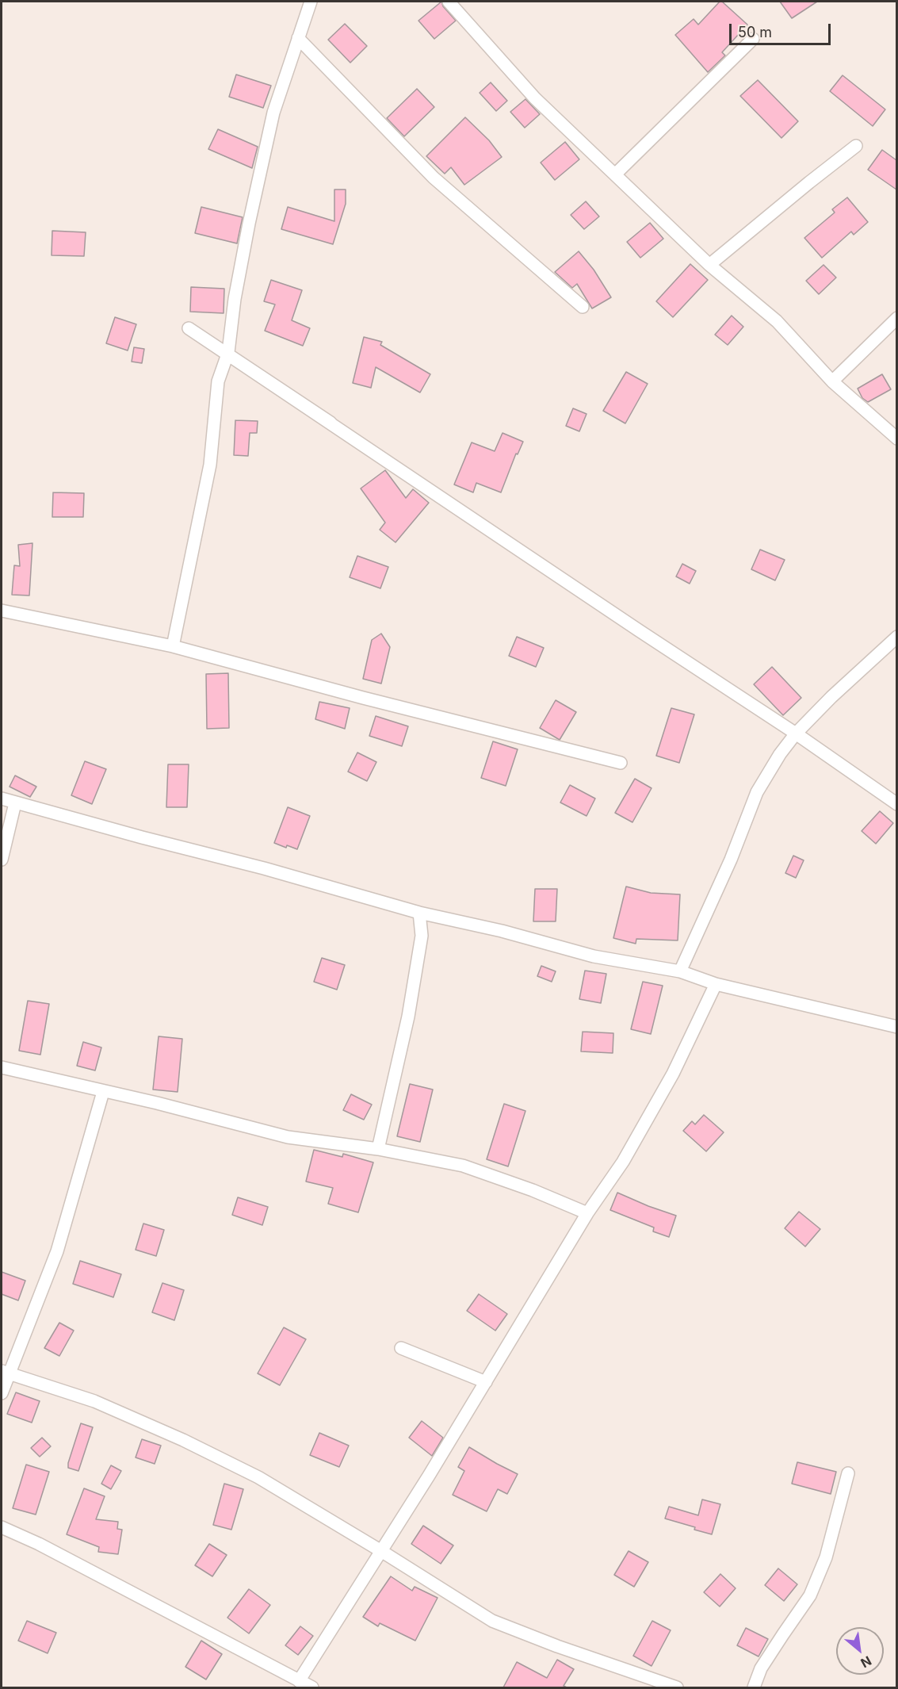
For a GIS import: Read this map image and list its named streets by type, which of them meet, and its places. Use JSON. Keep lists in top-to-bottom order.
{
  "scale_bar": "50 m",
  "north": "bottom right"
}
